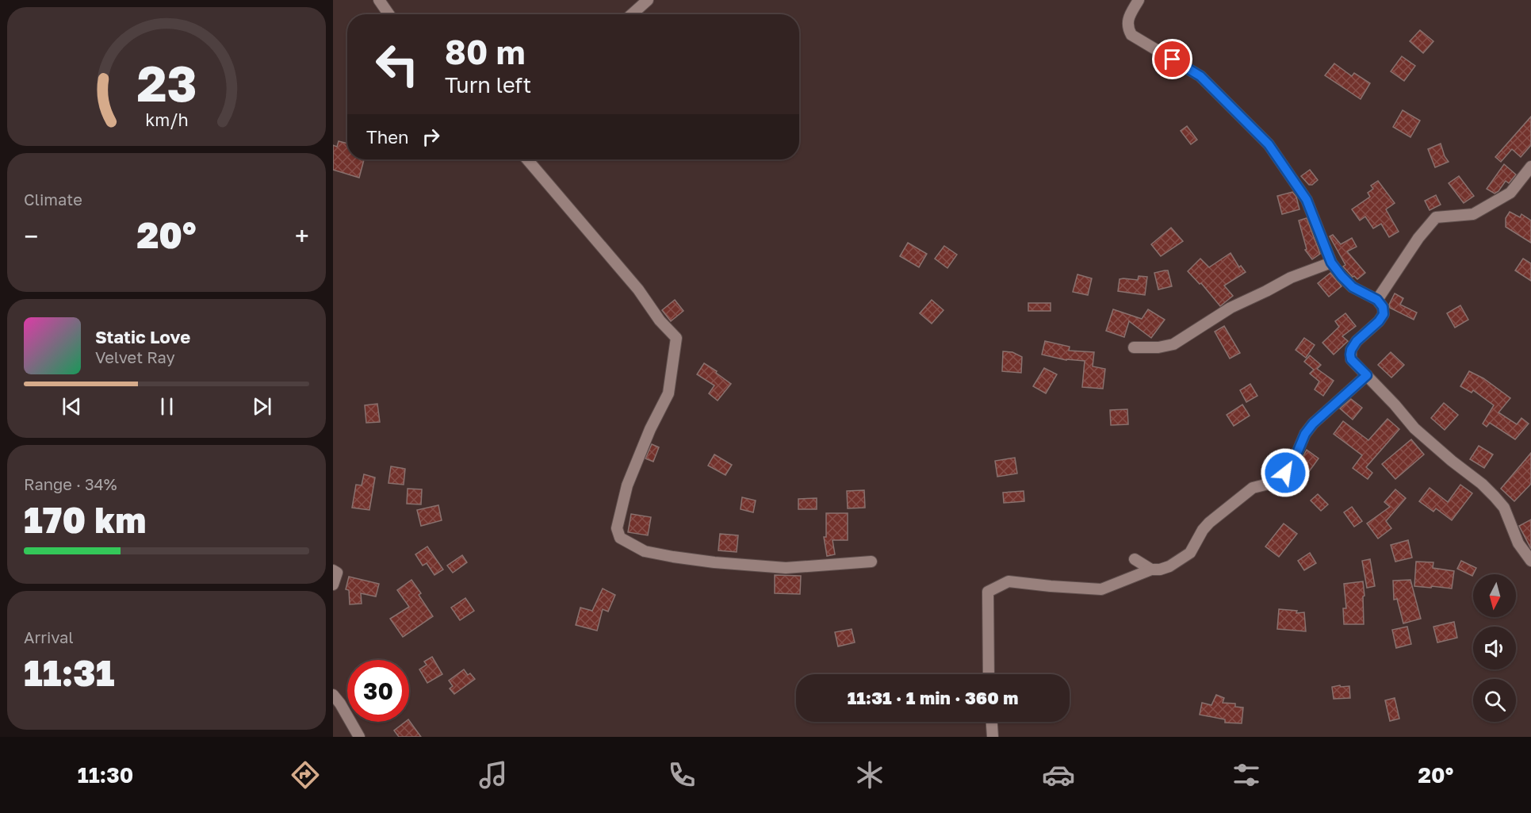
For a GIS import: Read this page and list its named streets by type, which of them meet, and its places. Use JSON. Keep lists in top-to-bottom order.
{
  "north": "bottom",
  "page": {
    "turn": ["80 m", "Turn left"],
    "then": "Then",
    "tile": [
      "Climate",
      ["Range · 34%", "170 km"],
      ["Arrival", "11:31"]
    ],
    "heat": ["−", "20°", "+"],
    "song": ["Static Love", "Velvet Ray"],
    "limit": "30",
    "trip": "11:31 · 1 min · 360 m",
    "tabs": ["11:30", "20°"],
    "gauge": ["23", "km/h"]
  }
}
